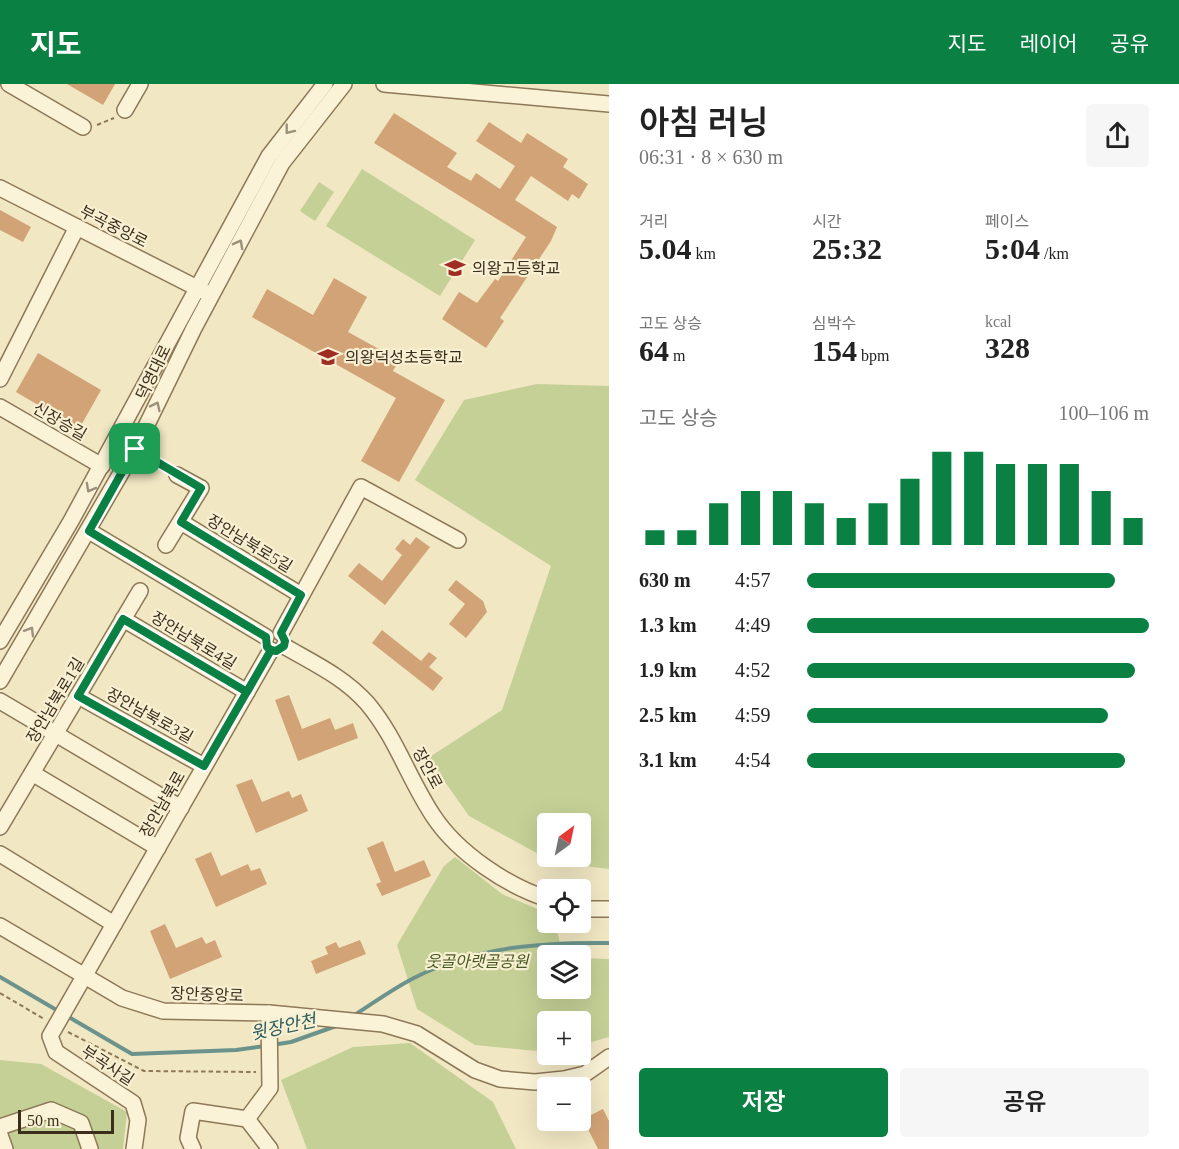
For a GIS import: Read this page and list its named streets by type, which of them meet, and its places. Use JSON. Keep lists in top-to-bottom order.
{
  "streets": {
    "street": [
      "부곡중앙로",
      "덕영대로",
      "신장승길",
      "장안남북로5길",
      "장안남북로4길",
      "장안남북로1길",
      "장안남북로3길",
      "장안로",
      "장안남북로",
      "장안중앙로",
      "부곡사길"
    ]
  },
  "crossings": [
    ["부곡중앙로", "덕영대로"],
    ["덕영대로", "신장승길"],
    ["덕영대로", "장안로"],
    ["장안남북로5길", "장안남북로"],
    ["장안남북로4길", "장안남북로1길"],
    ["장안남북로4길", "장안남북로"],
    ["장안남북로1길", "장안남북로3길"],
    ["장안남북로3길", "장안남북로"],
    ["장안로", "장안남북로"],
    ["장안남북로", "장안중앙로"]
  ],
  "water": ["윗장안천"],
  "parks": ["웃골아랫골공원"],
  "places": {
    "school or university": ["의왕고등학교", "의왕덕성초등학교"]
  },
  "scale_bar": "50 m",
  "north": "top right",
  "page": {
    "header": "지도",
    "nav": ["지도", "레이어", "공유"],
    "heading": ["아침 러닝", "06:31 · 8 × 630 m"],
    "stats": [
      ["거리", "5.04 km"],
      ["시간", "25:32"],
      ["페이스", "5:04 /km"],
      ["고도 상승", "64 m"],
      ["심박수", "154 bpm"],
      ["kcal", "328"]
    ],
    "chart": ["고도 상승", "100–106 m"],
    "list": [
      {
        "name": "630 m",
        "note": "4:57"
      },
      {
        "name": "1.3 km",
        "note": "4:49"
      },
      {
        "name": "1.9 km",
        "note": "4:52"
      },
      {
        "name": "2.5 km",
        "note": "4:59"
      },
      {
        "name": "3.1 km",
        "note": "4:54"
      }
    ],
    "map_buttons": ["+", "−"],
    "buttons": ["저장", "공유"],
    "scale": "50 m"
  }
}
